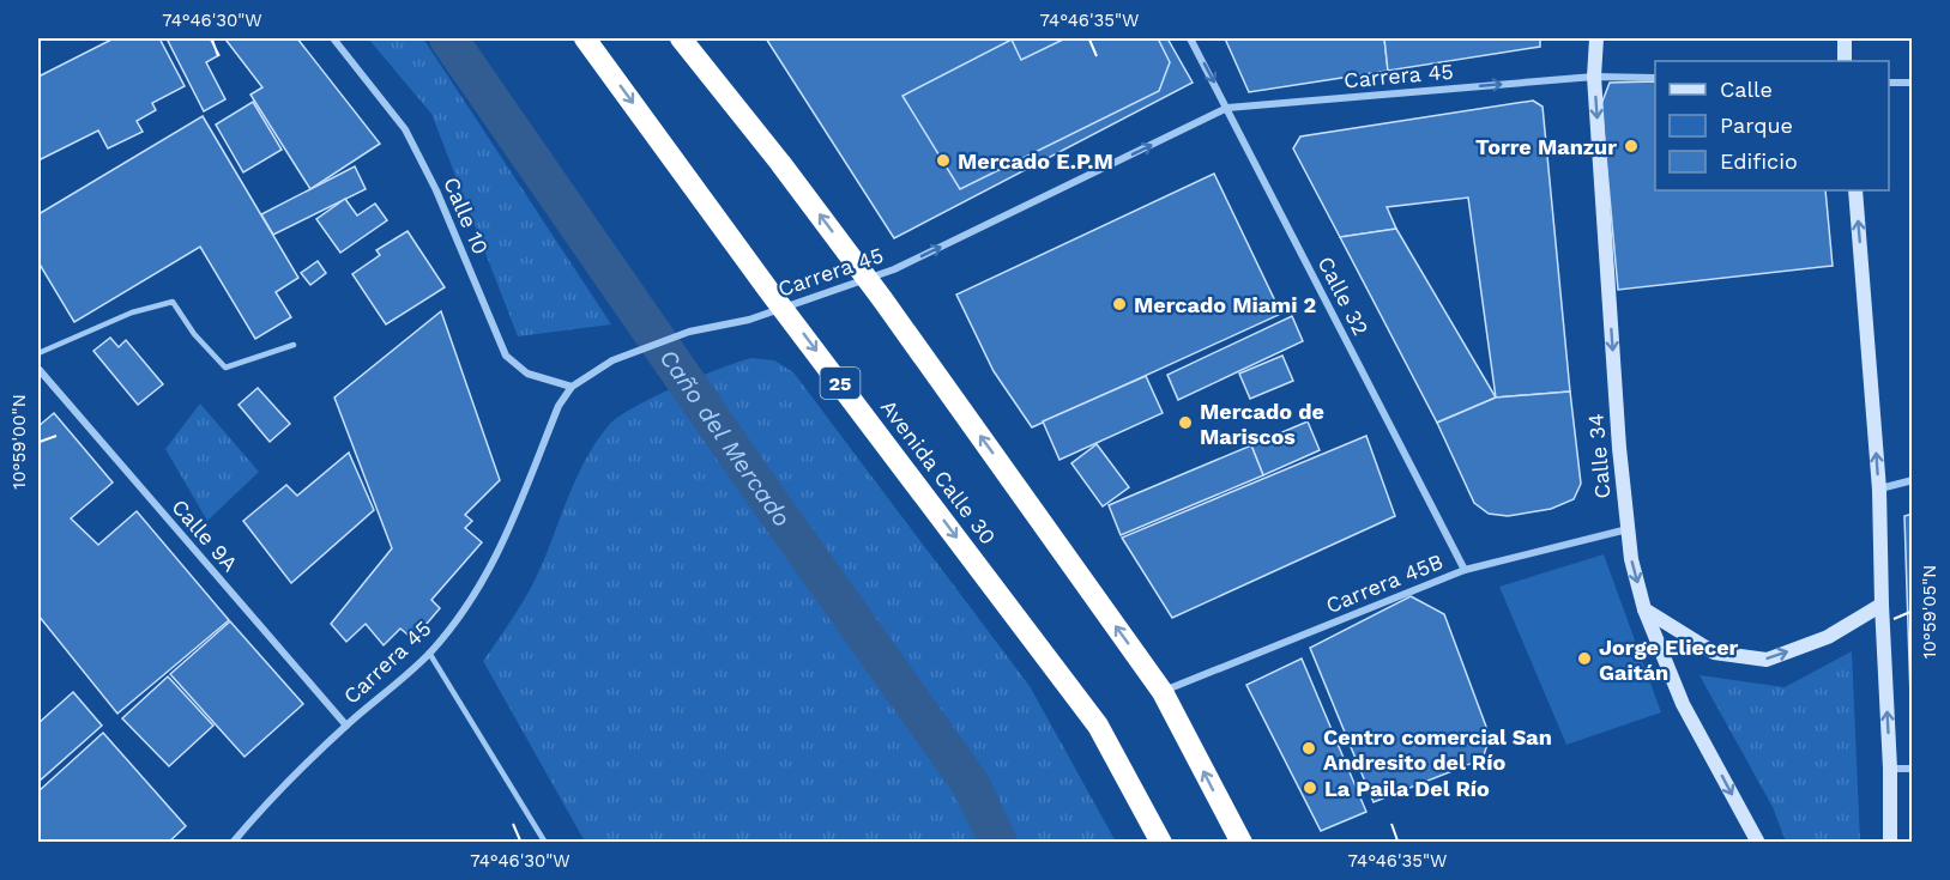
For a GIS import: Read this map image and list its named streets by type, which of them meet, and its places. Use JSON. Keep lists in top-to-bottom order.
{
  "streets": {
    "highway": ["25", "Avenida Calle 30"],
    "street": [
      "Carrera 45",
      "Calle 10",
      "Calle 32",
      "Calle 34",
      "Calle 9A",
      "Carrera 45B"
    ]
  },
  "crossings": [
    ["Carrera 45", "Calle 10"],
    ["Carrera 45", "Calle 32"],
    ["Carrera 45", "Calle 34"],
    ["Carrera 45", "Avenida Calle 30"],
    ["Carrera 45", "Calle 9A"],
    ["Calle 32", "Carrera 45B"],
    ["Calle 34", "Carrera 45B"]
  ],
  "one_way": ["Carrera 45", "Calle 34"],
  "water": ["Caño del Mercado"],
  "places": [
    "Torre Manzur",
    "Mercado E.P.M",
    "Mercado Miami 2",
    "Mercado de Mariscos",
    "Jorge Eliecer Gaitán",
    "Centro comercial San Andresito del Río",
    "La Paila Del Río"
  ],
  "legend": ["Calle", "Parque", "Edificio"],
  "coordinates": [
    "74°46'30\"W",
    "74°46'35\"W",
    "10°59'00\"N",
    "10°59'05\"N"
  ]
}
